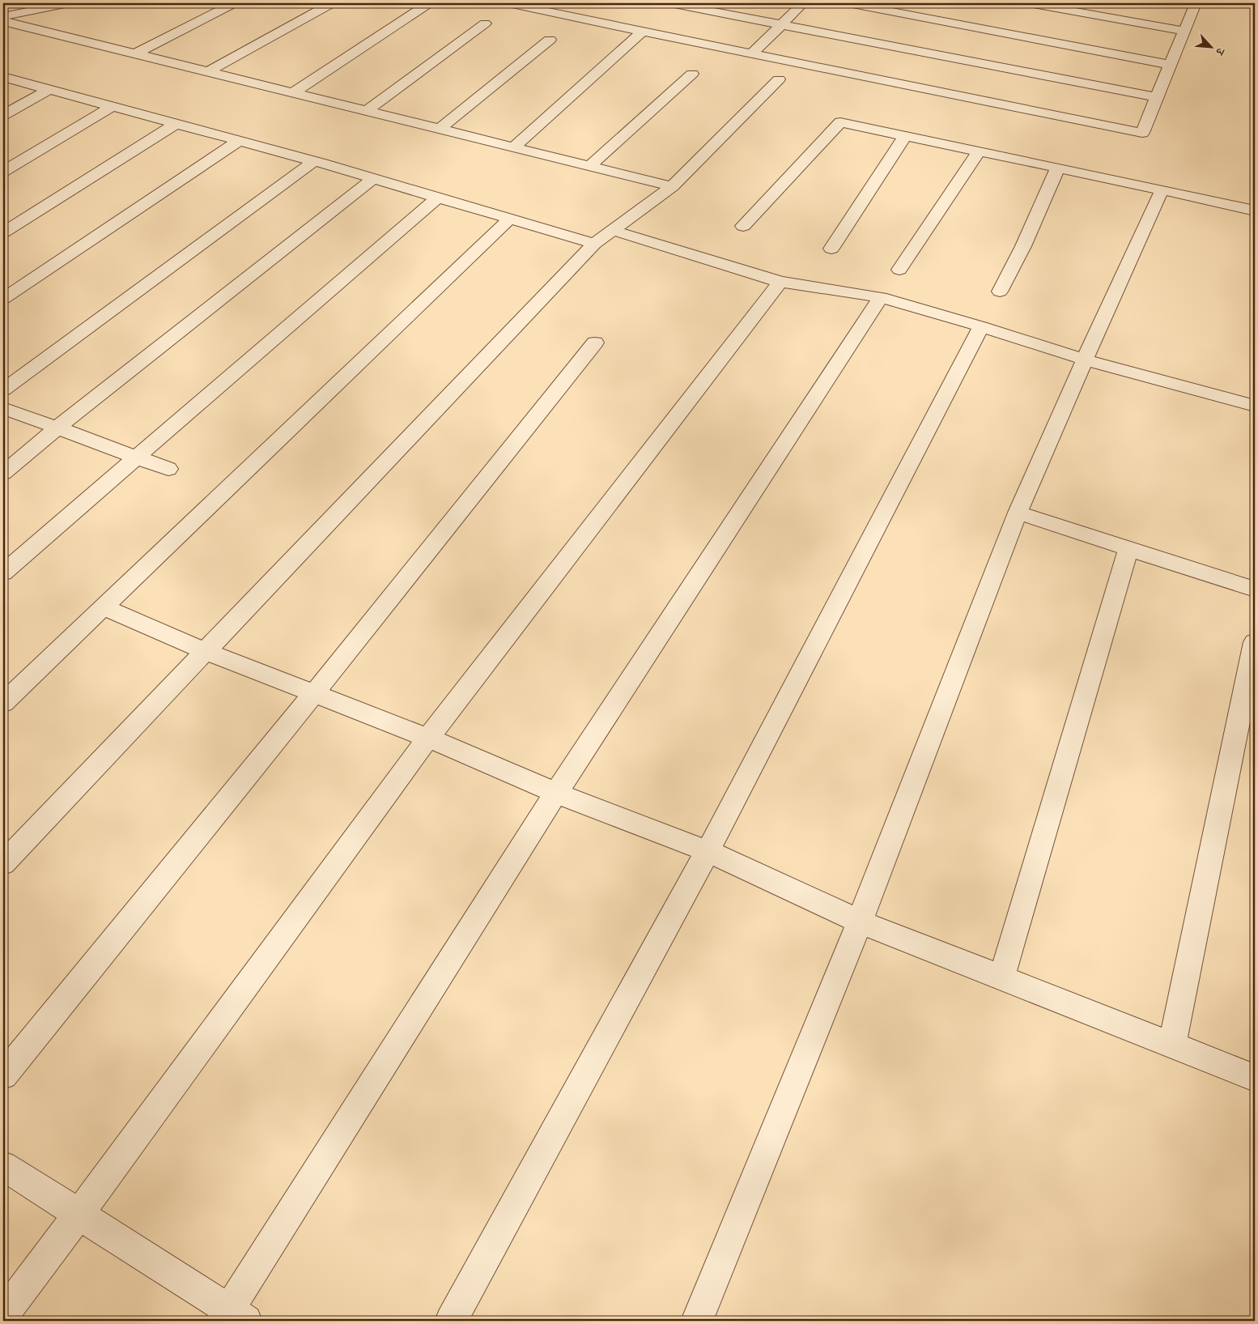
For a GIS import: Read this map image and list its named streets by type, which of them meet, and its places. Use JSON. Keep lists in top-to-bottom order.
{
  "north": "bottom right"
}
